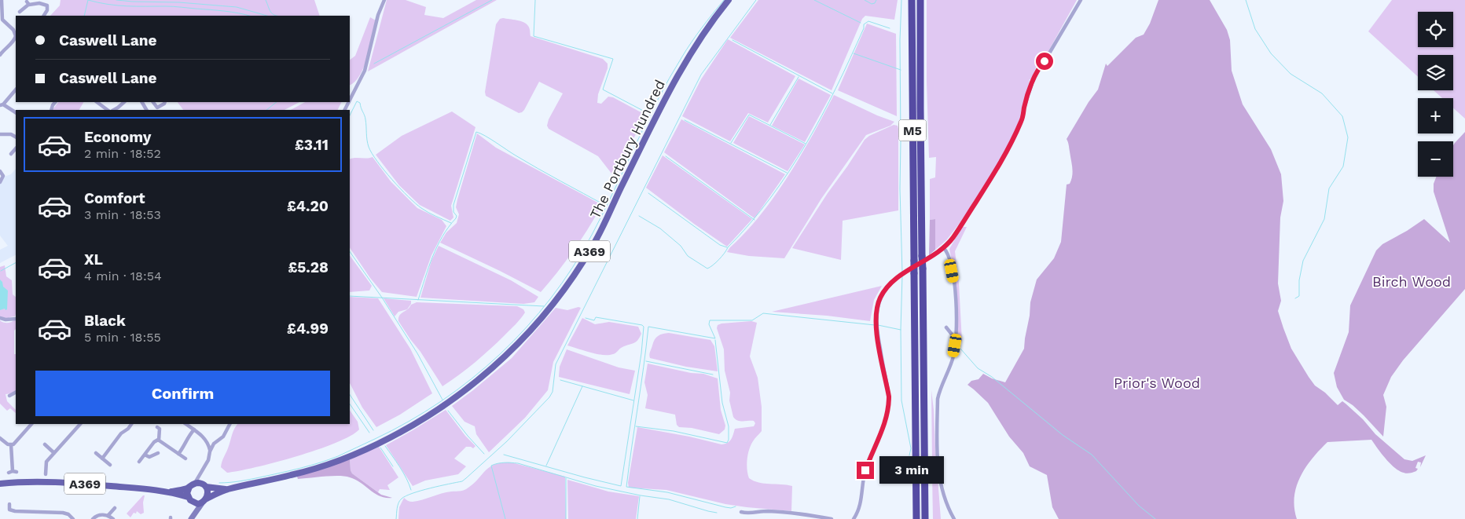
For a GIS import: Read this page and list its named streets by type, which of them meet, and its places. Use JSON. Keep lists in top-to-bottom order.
{
  "streets": {
    "highway": ["M5"],
    "main road": ["The Portbury Hundred", "A369"]
  },
  "crossings": [
    ["The Portbury Hundred", "A369"]
  ],
  "parks": ["Birch Wood", "Prior's Wood"],
  "page": {
    "map_buttons": ["+", "−"],
    "banner": ["Caswell Lane", "Caswell Lane"],
    "list": [
      {
        "name": "Economy",
        "note": "2 min · 18:52",
        "value": "£3.11"
      },
      {
        "name": "Comfort",
        "note": "3 min · 18:53",
        "value": "£4.20"
      },
      {
        "name": "XL",
        "note": "4 min · 18:54",
        "value": "£5.28"
      },
      {
        "name": "Black",
        "note": "5 min · 18:55",
        "value": "£4.99"
      }
    ],
    "buttons": "Confirm",
    "bubble": "3 min"
  }
}
